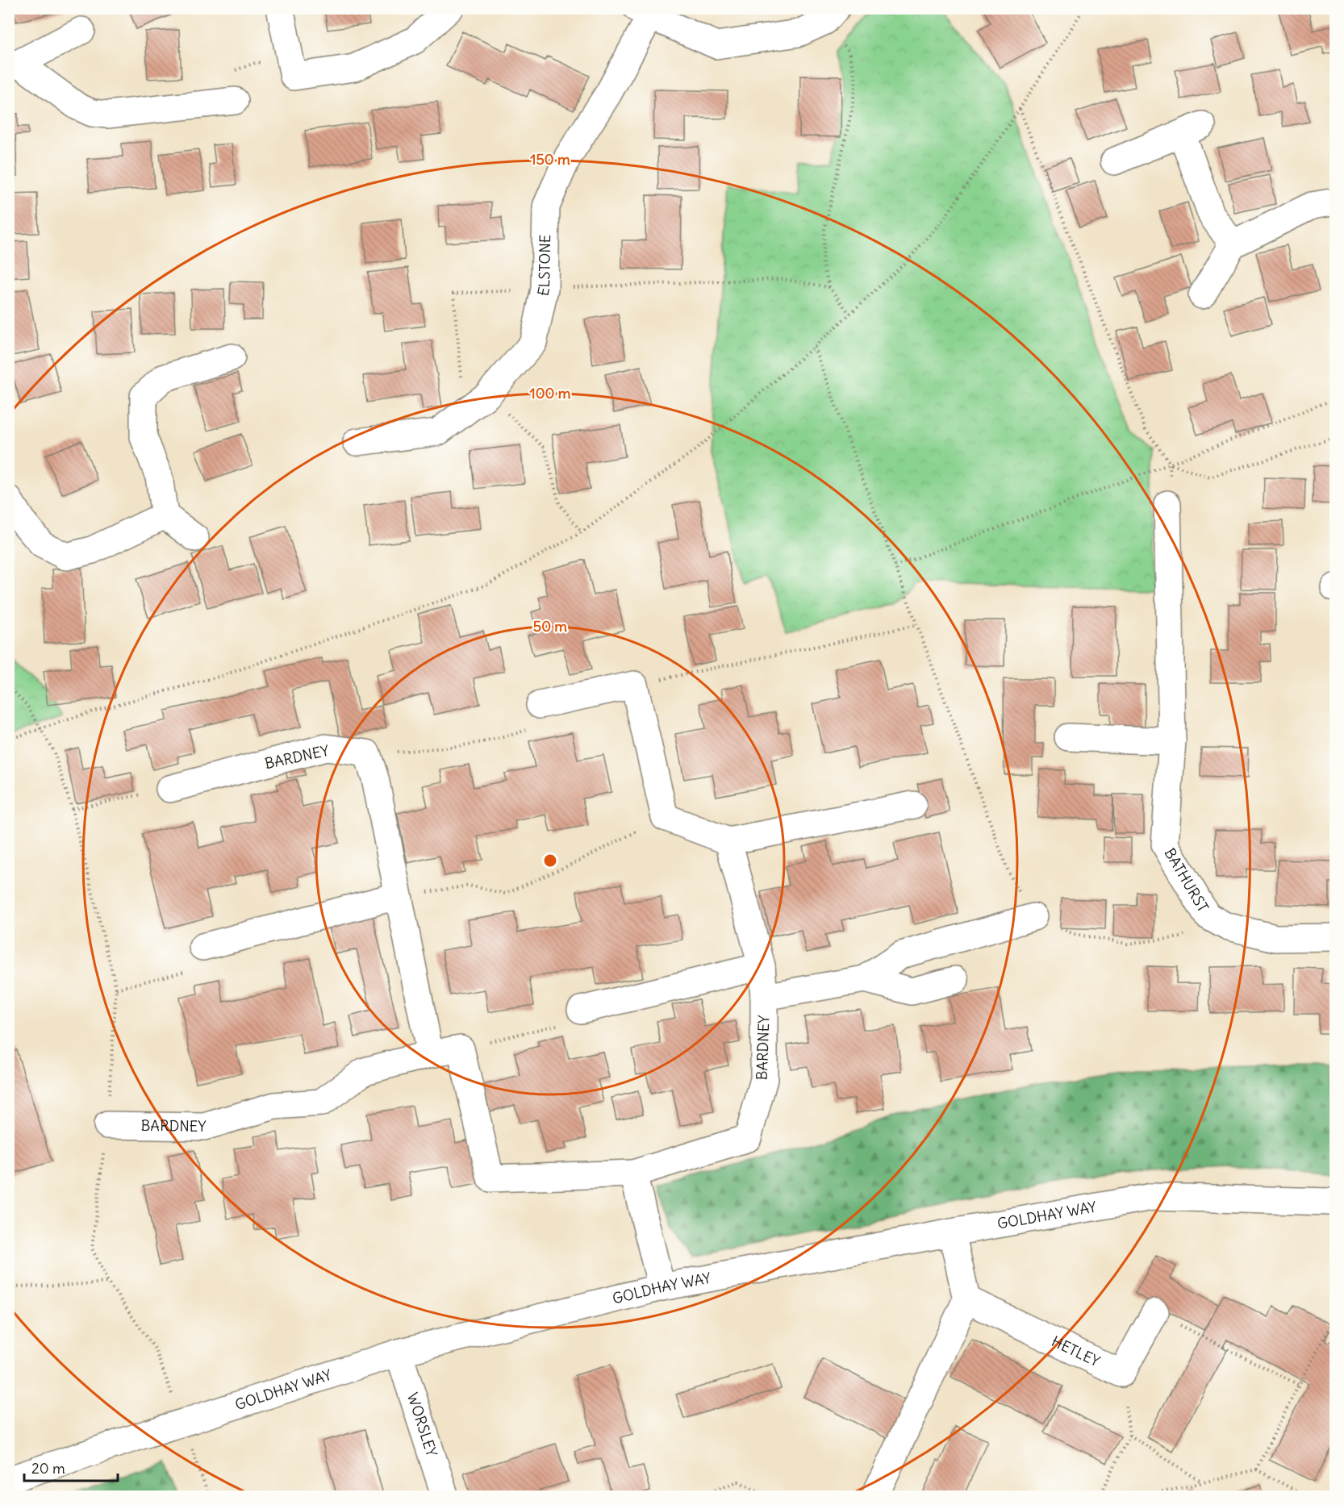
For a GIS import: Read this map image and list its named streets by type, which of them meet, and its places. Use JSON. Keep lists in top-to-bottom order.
{
  "streets": {
    "street": [
      "ELSTONE",
      "BARDNEY",
      "BATHURST",
      "GOLDHAY WAY",
      "HETLEY",
      "WORSLEY"
    ]
  },
  "crossings": [
    ["GOLDHAY WAY", "WORSLEY"]
  ],
  "scale_bar": "20 m",
  "rings": ["150 m", "100 m", "50 m"]
}
